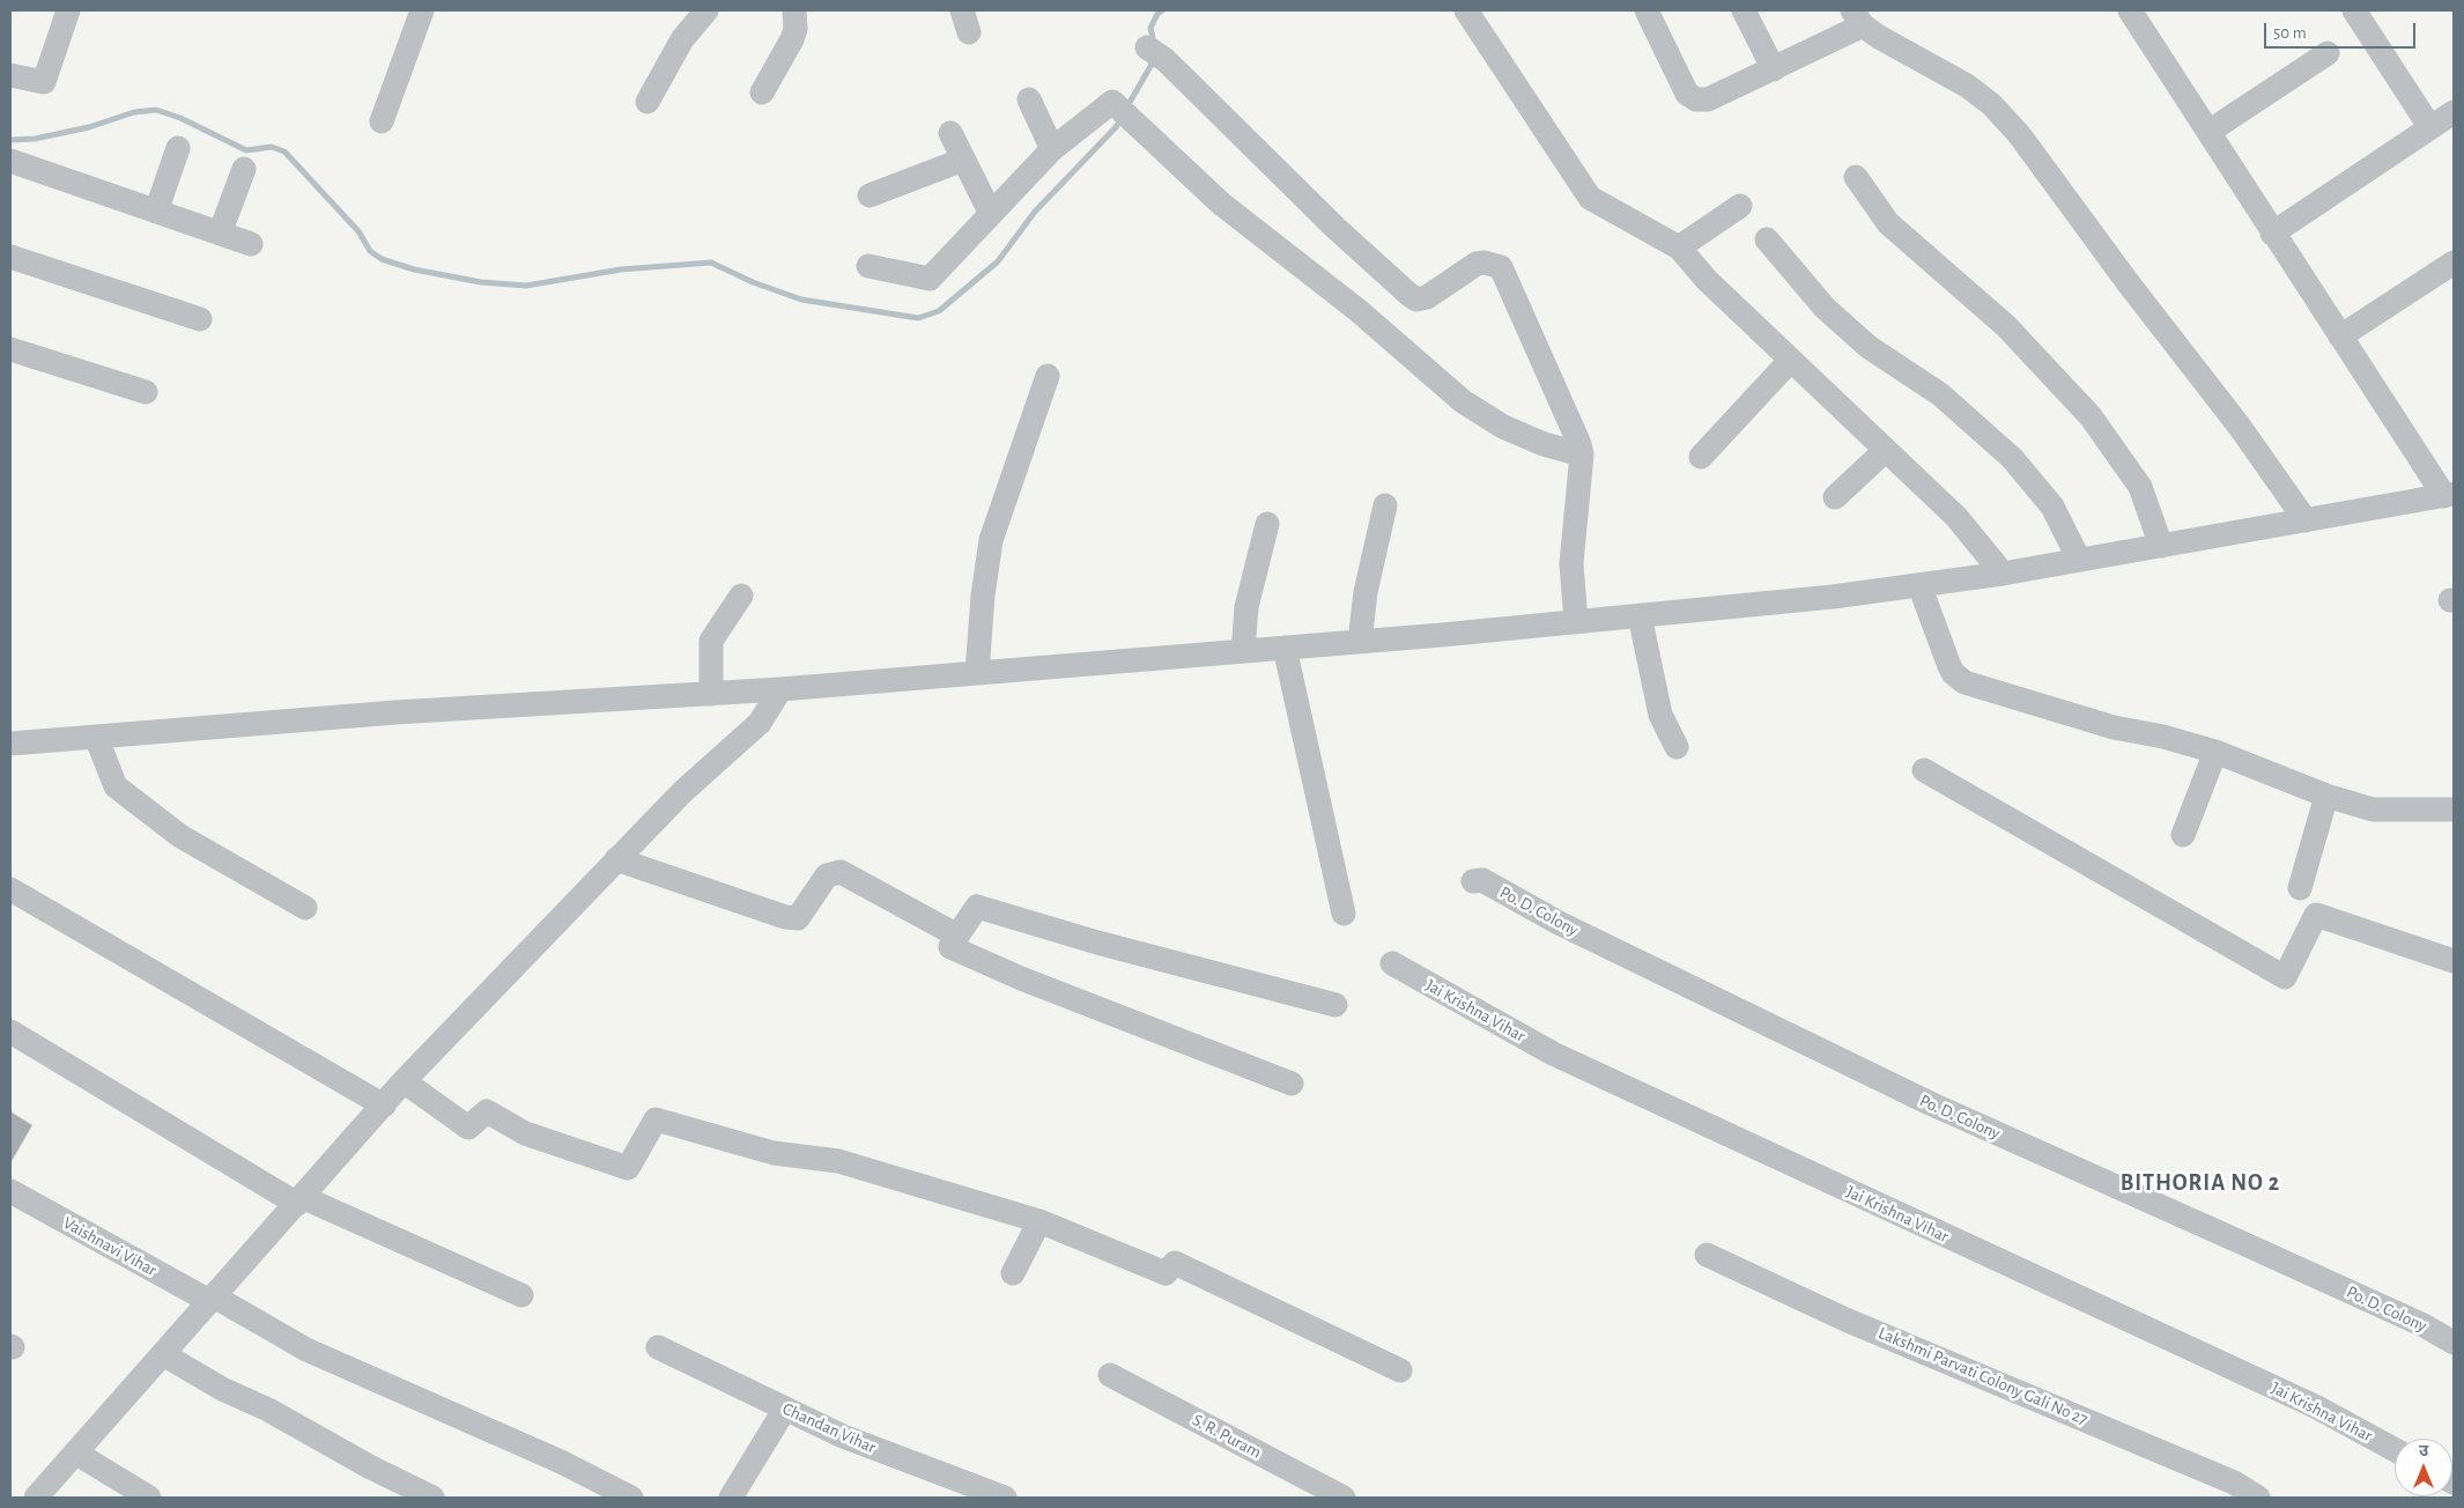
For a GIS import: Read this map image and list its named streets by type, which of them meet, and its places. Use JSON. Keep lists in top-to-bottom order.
{
  "streets": {
    "street": [
      "Po. D. Colony",
      "Jai Krishna Vihar",
      "Vaishnavi Vihar",
      "Lakshmi Parvati Colony Gali No 27",
      "Chandan Vihar",
      "S. R. Puram"
    ]
  },
  "districts": ["BITHORIA NO 2"],
  "scale_bar": "50 m",
  "north": "top"
}
